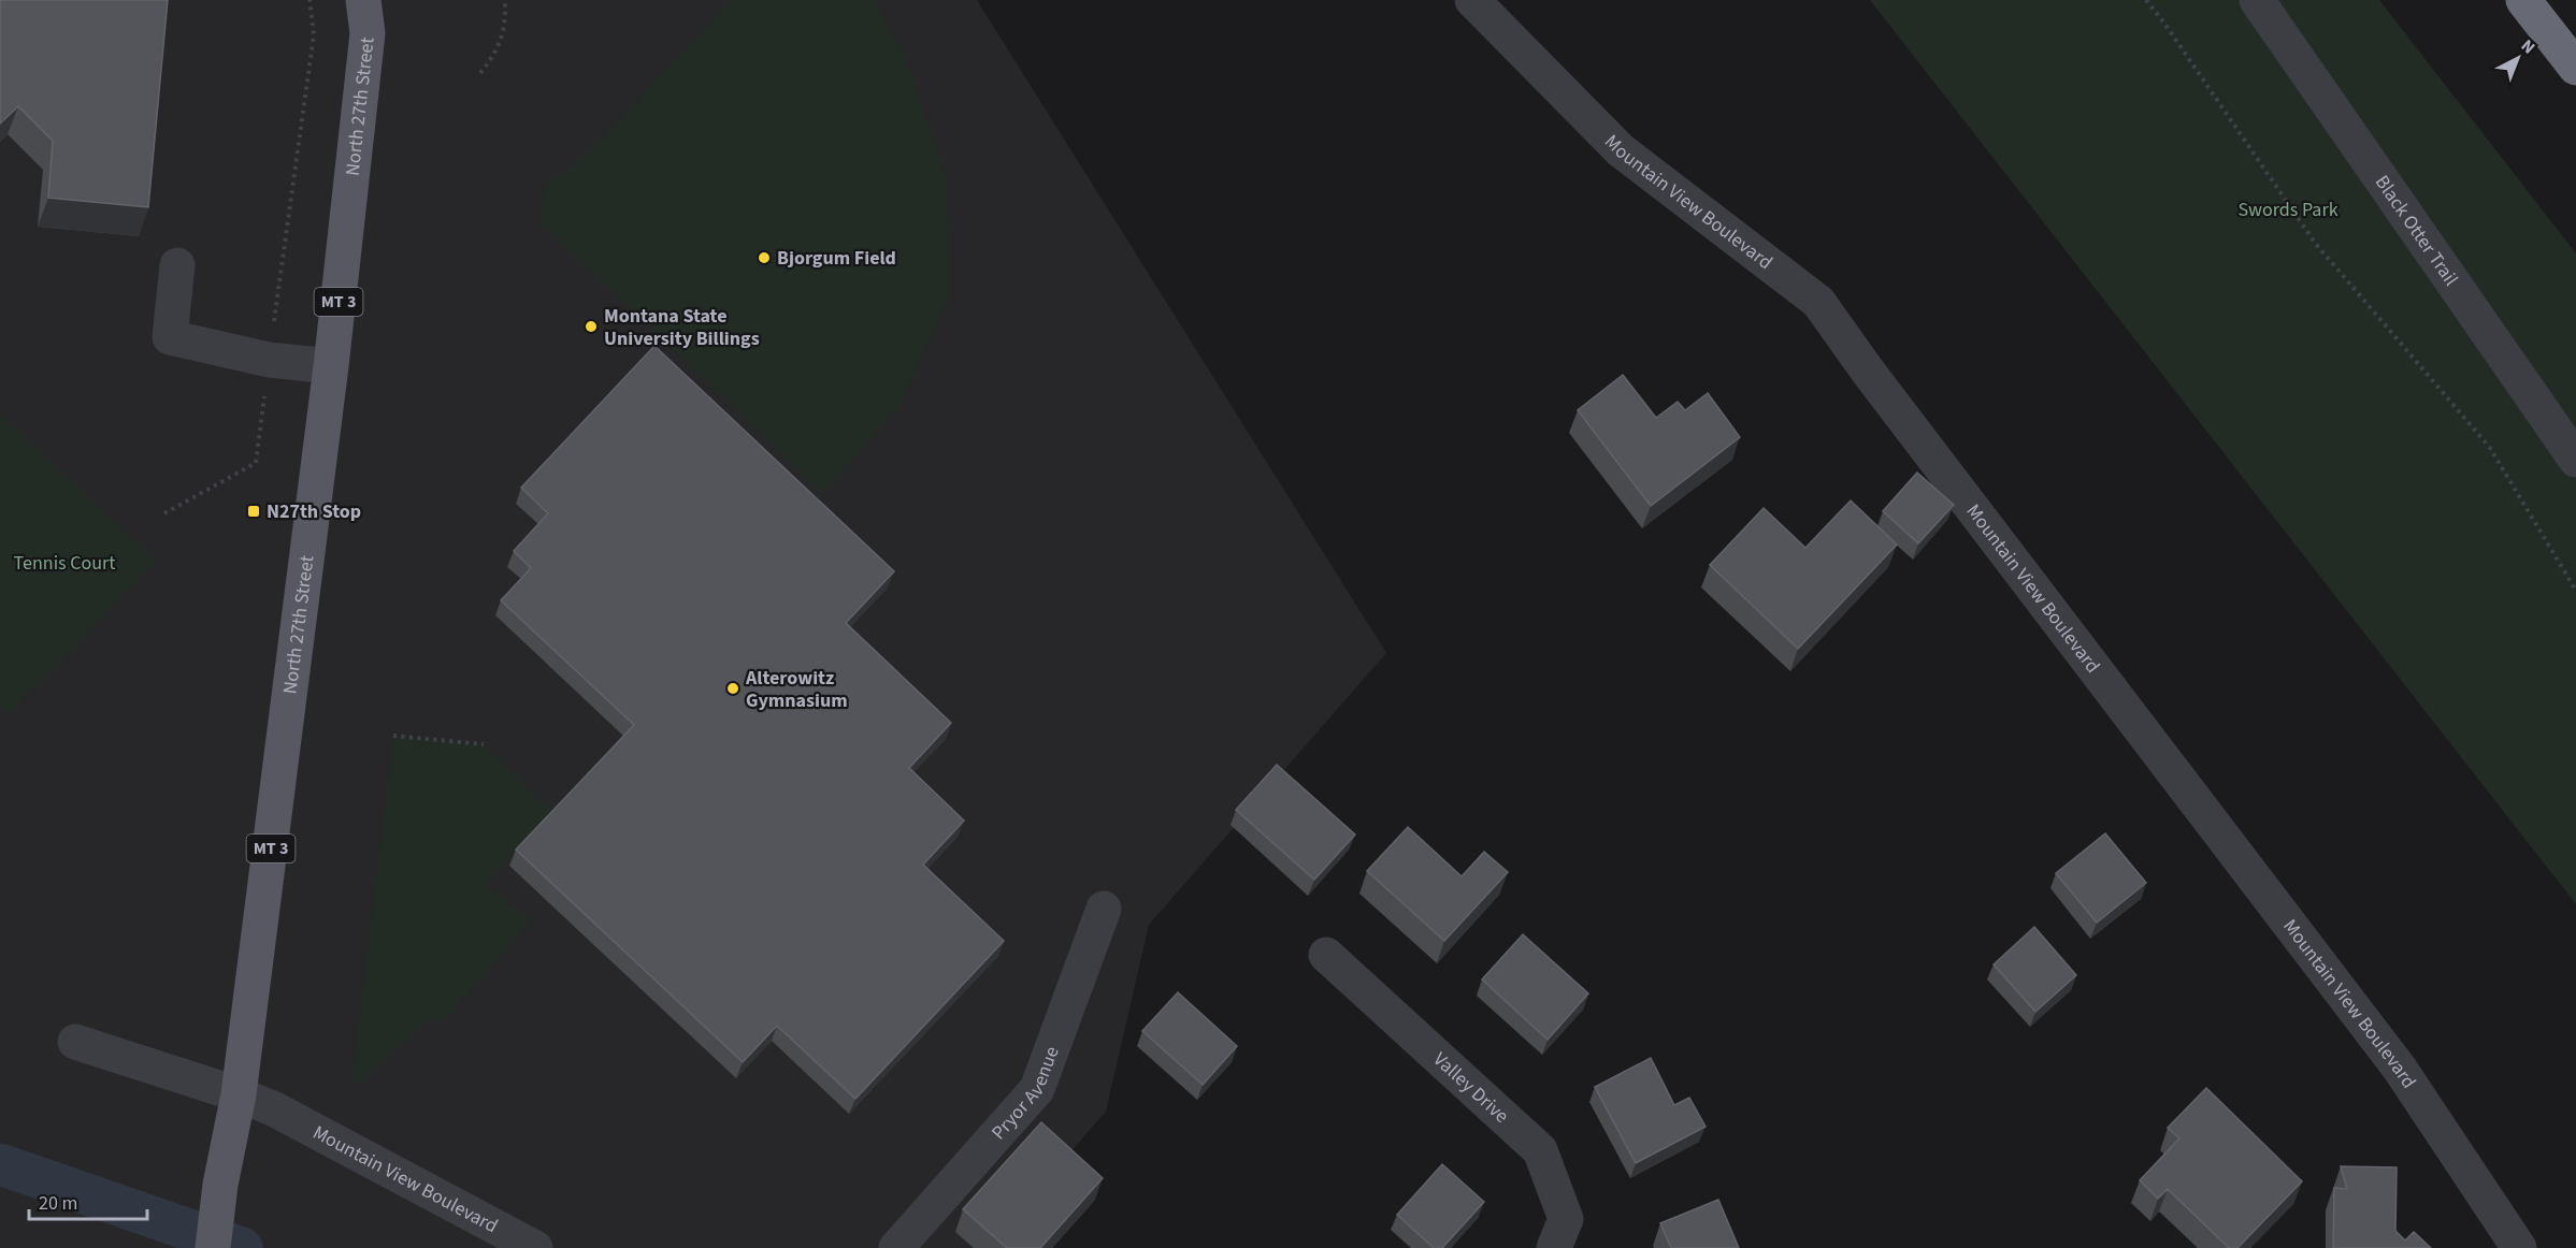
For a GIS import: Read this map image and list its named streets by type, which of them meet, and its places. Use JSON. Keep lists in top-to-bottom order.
{
  "streets": {
    "main road": ["North 27th Street", "MT 3"],
    "street": [
      "Mountain View Boulevard",
      "Black Otter Trail",
      "Valley Drive",
      "Pryor Avenue"
    ]
  },
  "crossings": [
    ["North 27th Street", "Mountain View Boulevard"]
  ],
  "parks": ["Swords Park", "Tennis Court"],
  "places": {
    "other": ["Bjorgum Field", "Montana State University Billings", "Alterowitz Gymnasium"],
    "transit": ["N27th Stop"]
  },
  "scale_bar": "20 m",
  "north": "top right"
}
